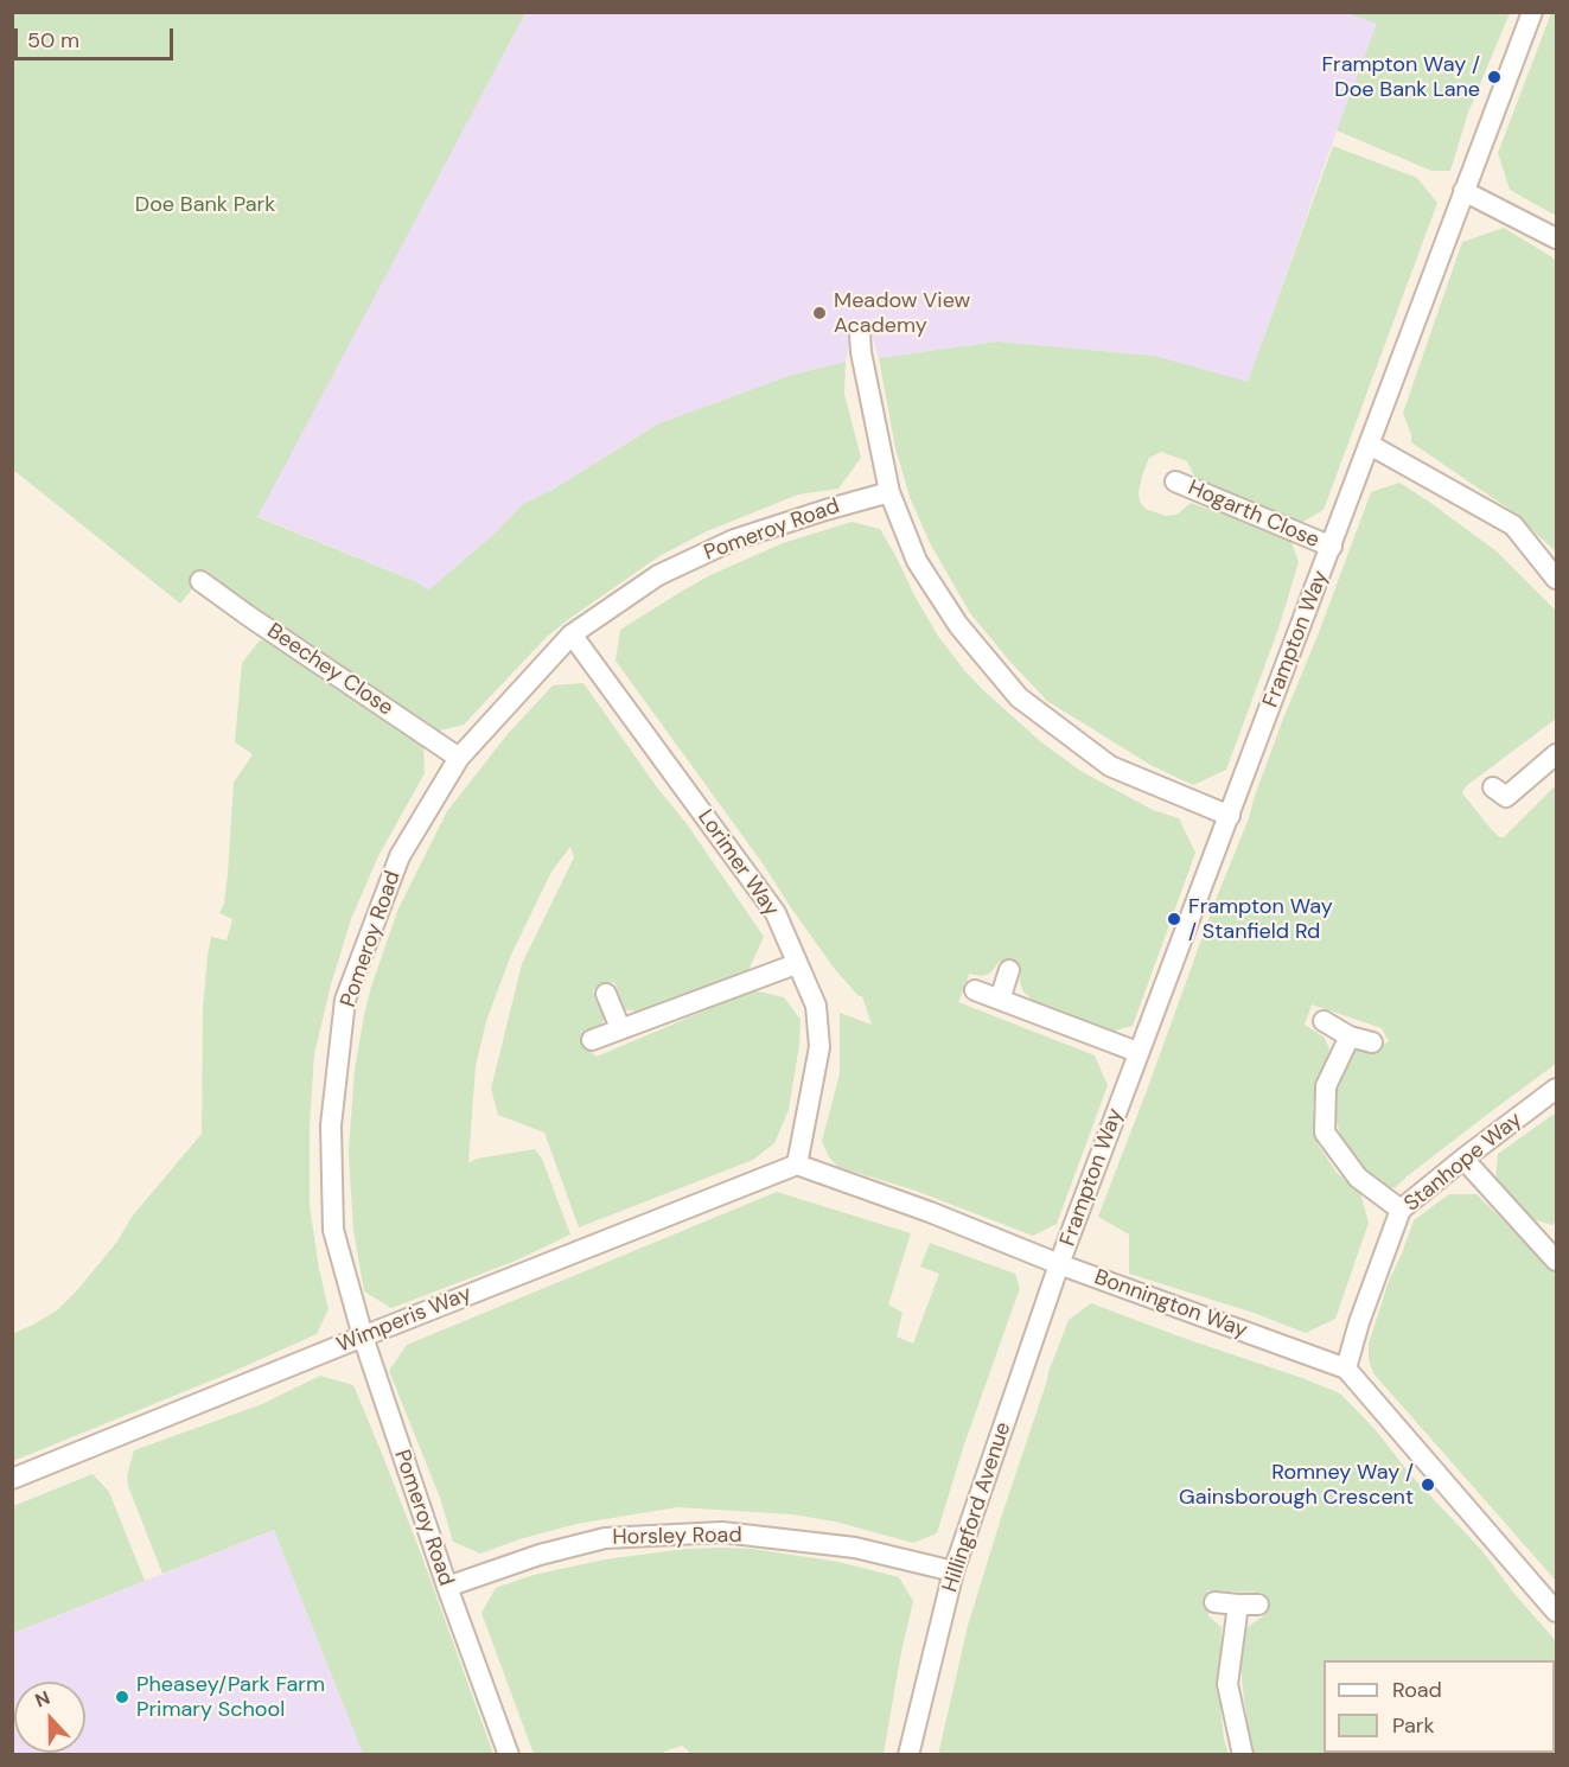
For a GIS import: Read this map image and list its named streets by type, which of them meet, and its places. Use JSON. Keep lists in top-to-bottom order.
{
  "streets": {
    "street": [
      "Hogarth Close",
      "Pomeroy Road",
      "Frampton Way",
      "Beechey Close",
      "Lorimer Way",
      "Stanhope Way",
      "Bonnington Way",
      "Wimperis Way",
      "Hillingford Avenue",
      "Horsley Road"
    ]
  },
  "crossings": [
    ["Hogarth Close", "Frampton Way"],
    ["Pomeroy Road", "Beechey Close"],
    ["Pomeroy Road", "Lorimer Way"],
    ["Pomeroy Road", "Wimperis Way"],
    ["Pomeroy Road", "Horsley Road"],
    ["Frampton Way", "Bonnington Way"],
    ["Frampton Way", "Hillingford Avenue"],
    ["Lorimer Way", "Bonnington Way"],
    ["Lorimer Way", "Wimperis Way"],
    ["Stanhope Way", "Bonnington Way"],
    ["Bonnington Way", "Wimperis Way"],
    ["Bonnington Way", "Hillingford Avenue"],
    ["Hillingford Avenue", "Horsley Road"]
  ],
  "parks": ["Doe Bank Park"],
  "places": [
    "Frampton Way / Doe Bank Lane",
    "Meadow View Academy",
    "Frampton Way / Stanfield Rd",
    "Romney Way / Gainsborough Crescent",
    "Pheasey/Park Farm Primary School"
  ],
  "legend": ["Road", "Park"],
  "scale_bar": "50 m",
  "north": "top"
}
